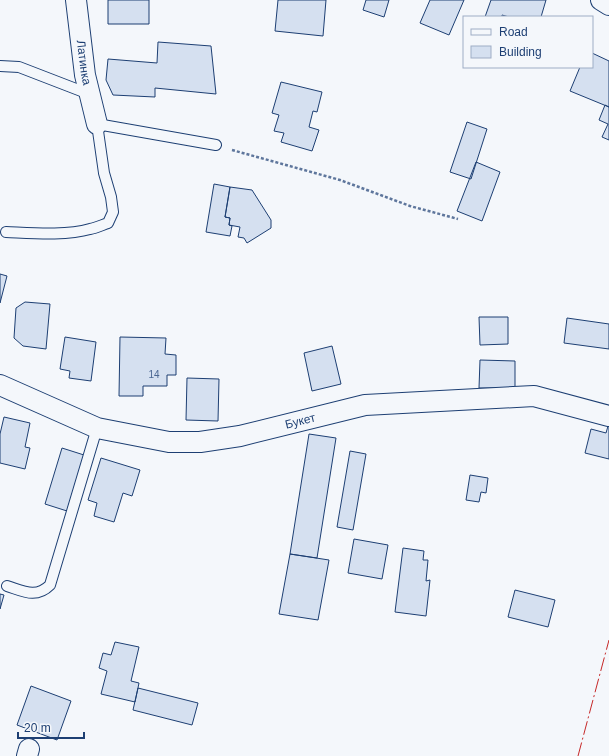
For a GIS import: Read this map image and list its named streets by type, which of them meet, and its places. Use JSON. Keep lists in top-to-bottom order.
{
  "streets": {
    "street": ["Латинка", "Букет"]
  },
  "house_numbers": ["14"],
  "legend": ["Road", "Building"],
  "scale_bar": "20 m"
}
